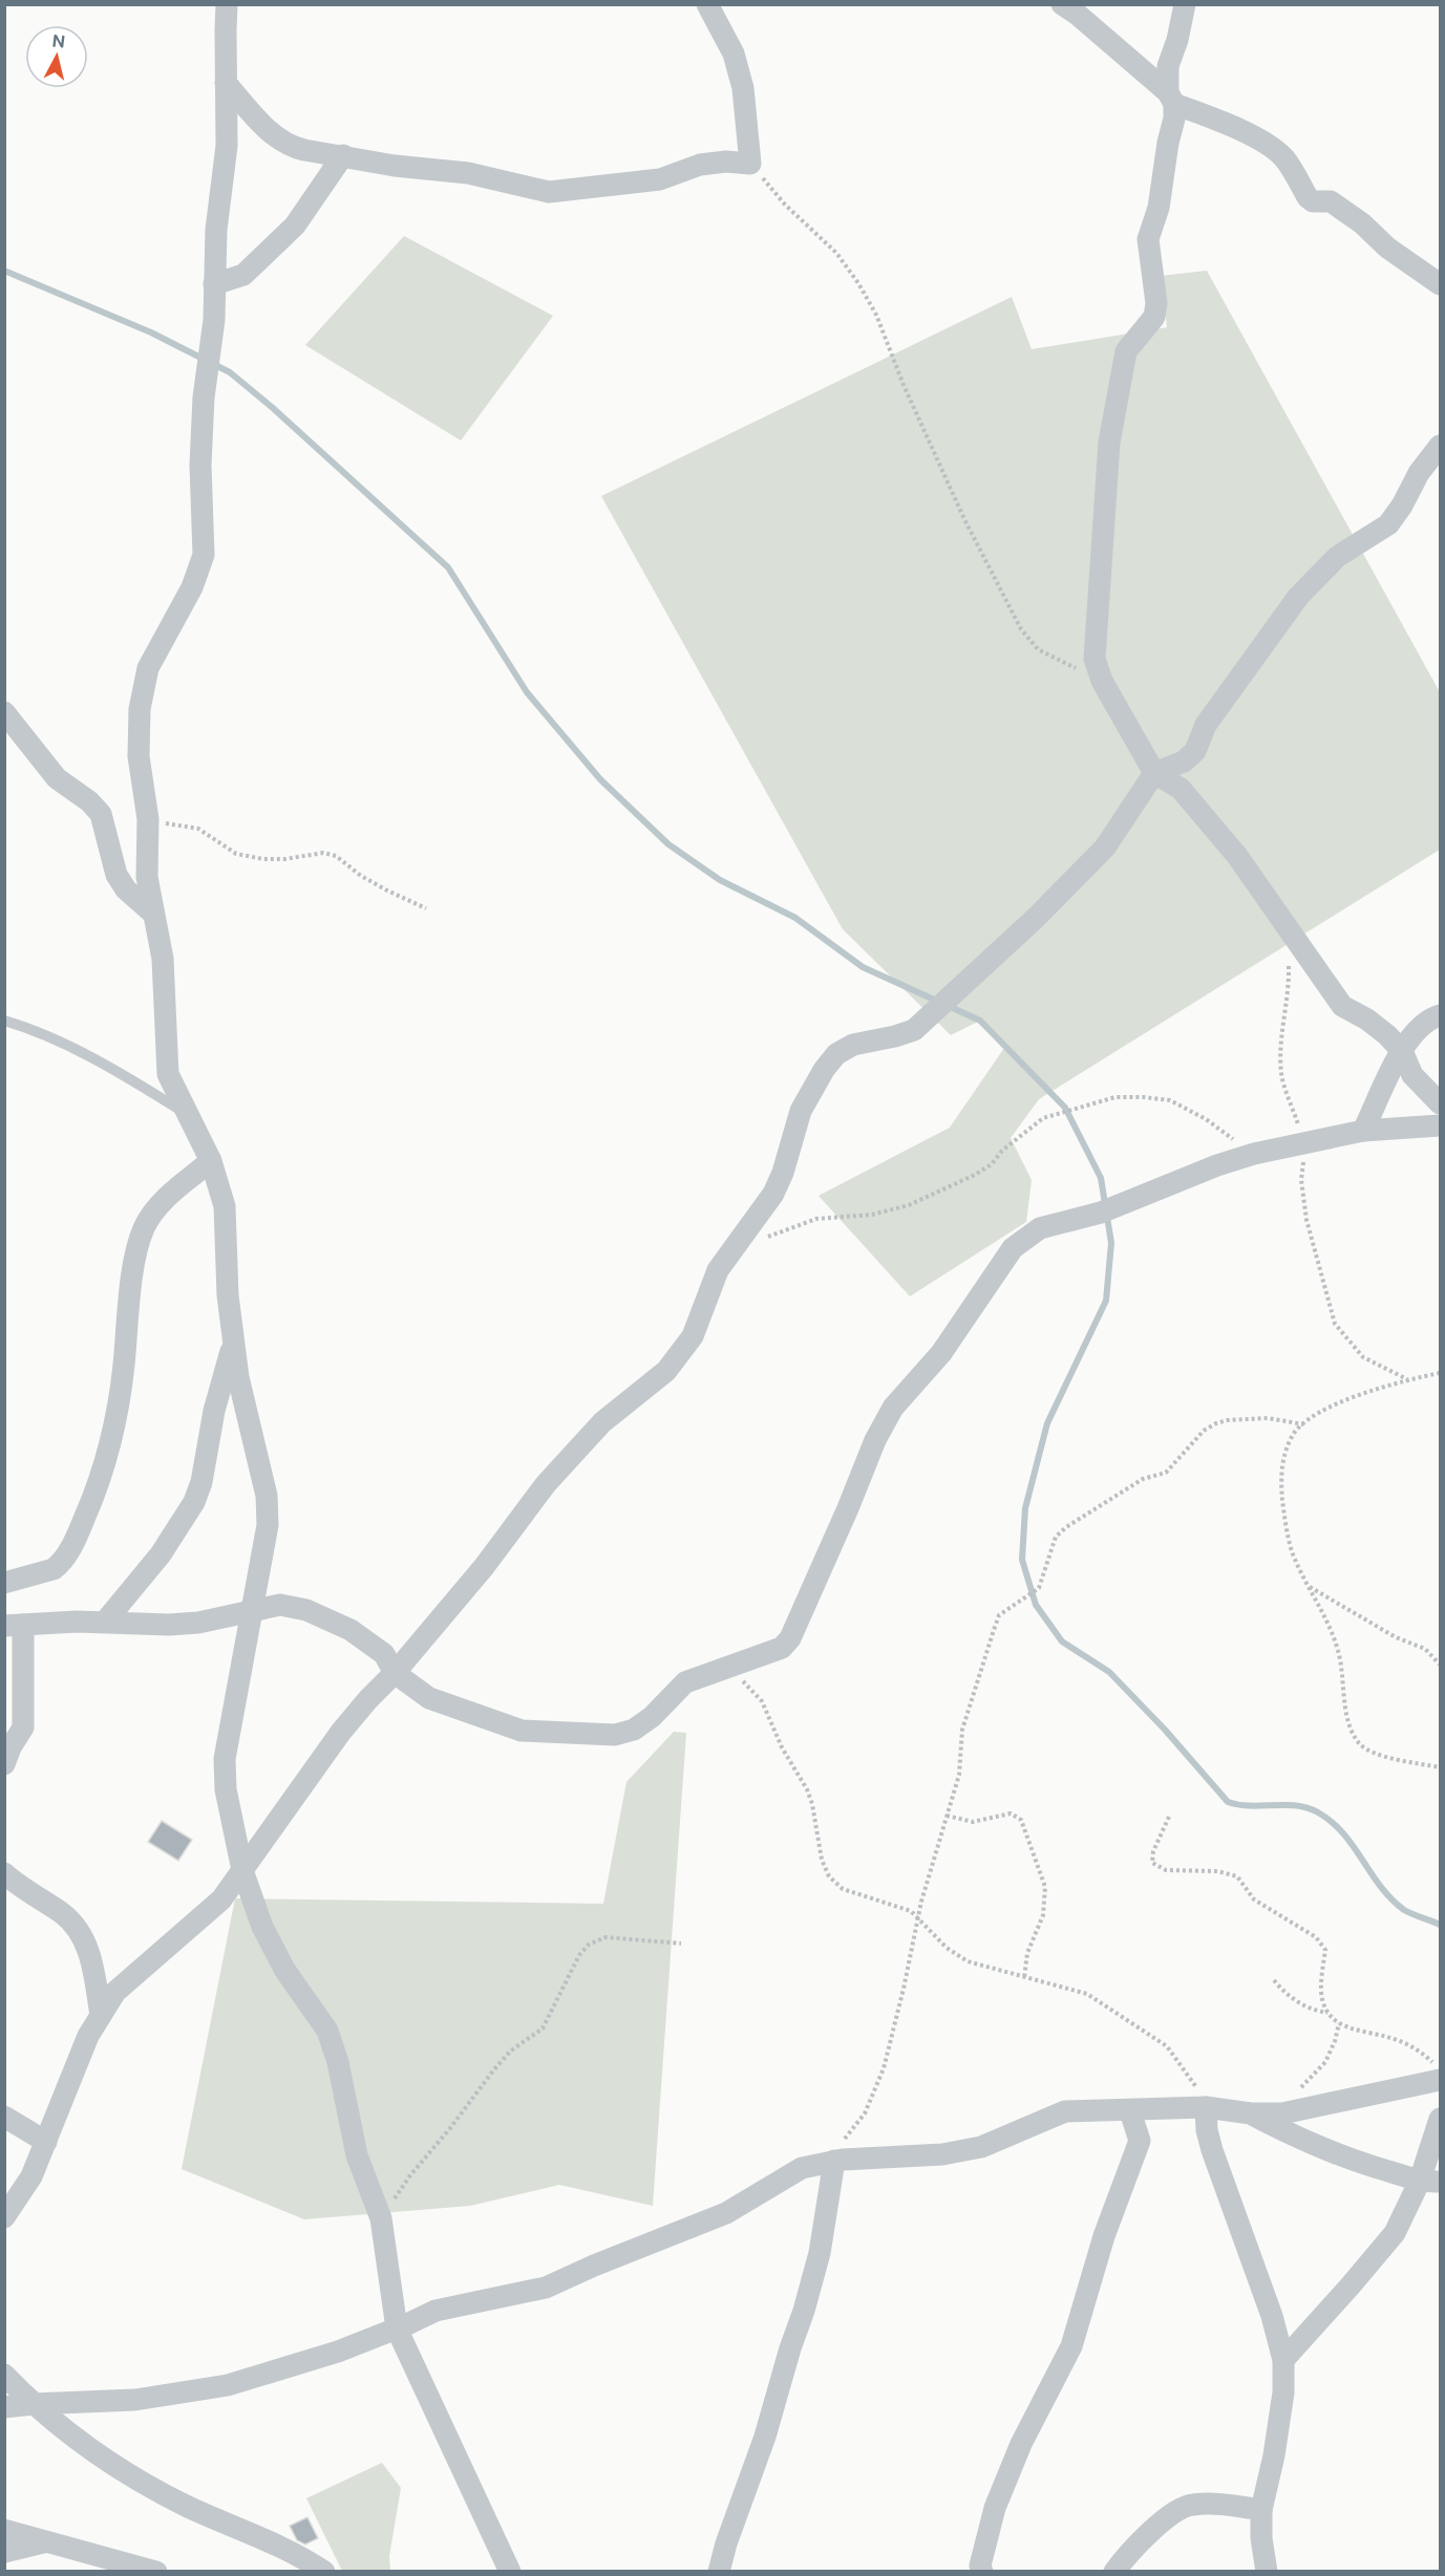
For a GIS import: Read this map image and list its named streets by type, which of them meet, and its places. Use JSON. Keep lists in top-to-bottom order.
{
  "north": "top"
}
